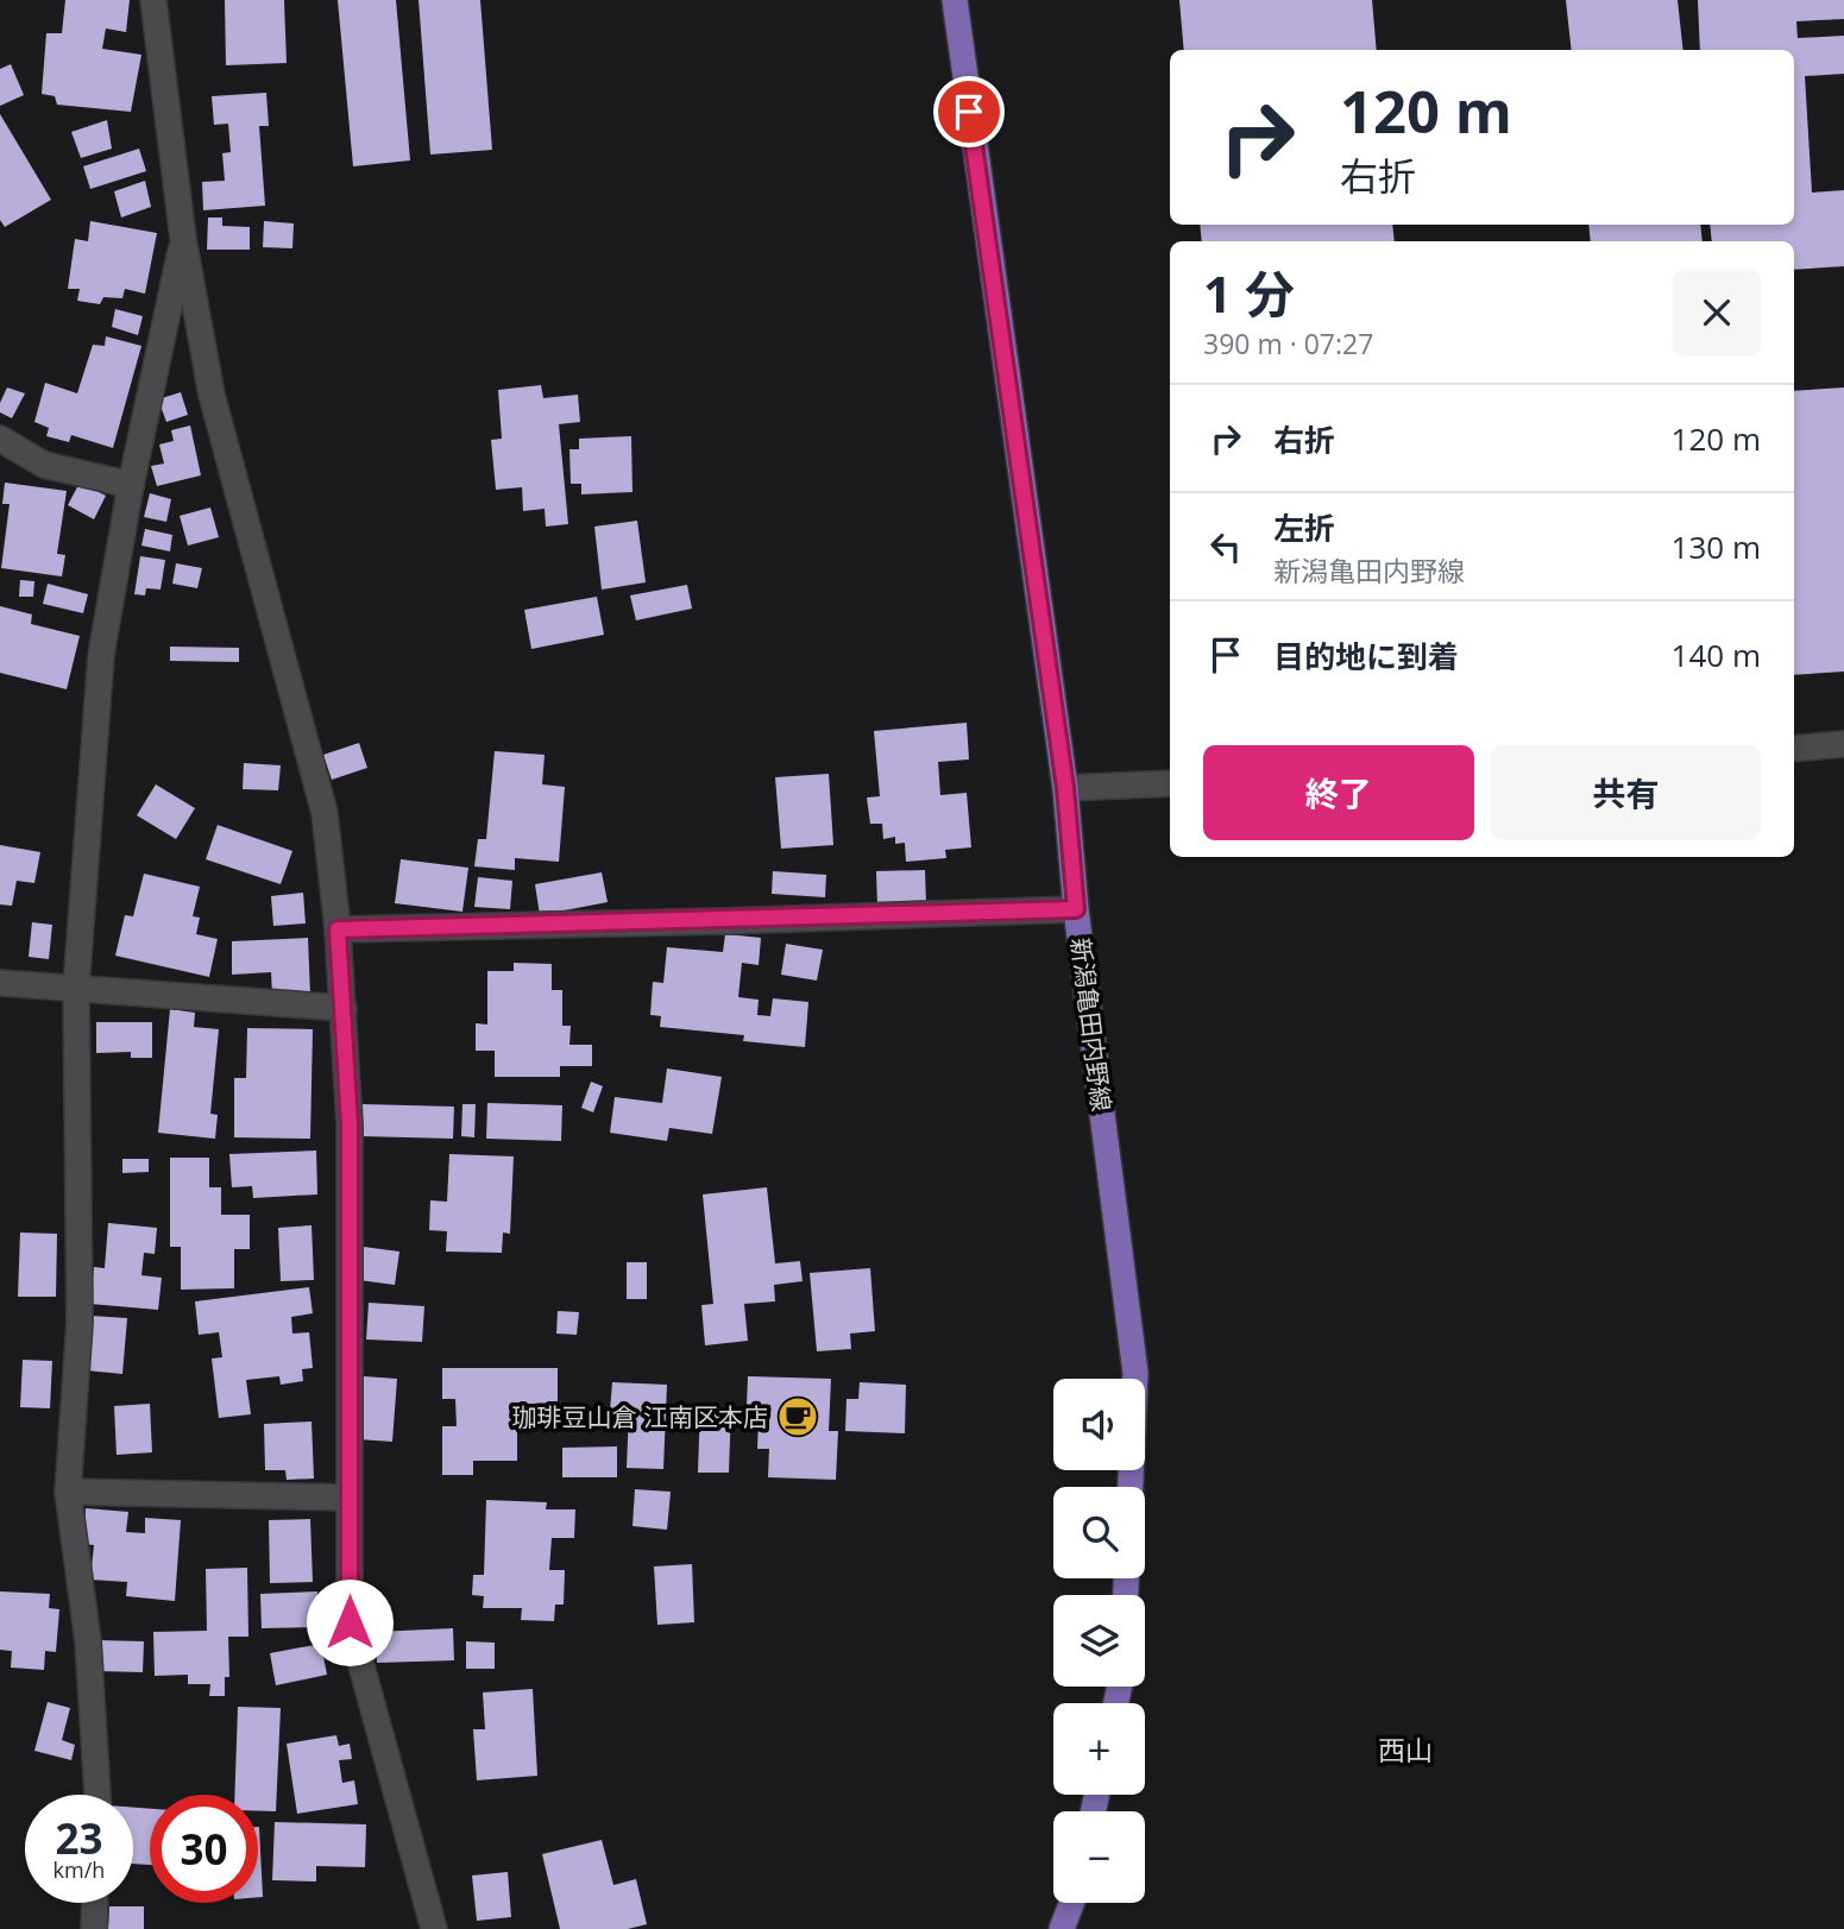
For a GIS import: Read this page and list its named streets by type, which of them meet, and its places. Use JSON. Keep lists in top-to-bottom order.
{
  "streets": {
    "main road": ["新潟亀田内野線"]
  },
  "districts": ["西山"],
  "places": {
    "cafe": ["珈琲豆山倉 江南区本店"]
  },
  "page": {
    "turn": ["120 m", "右折"],
    "heading": ["1 分", "390 m · 07:27"],
    "list": [
      {
        "name": "右折",
        "value": "120 m"
      },
      {
        "name": "左折",
        "note": "新潟亀田内野線",
        "value": "130 m"
      },
      {
        "name": "目的地に到着",
        "value": "140 m"
      }
    ],
    "buttons": ["終了", "共有"],
    "map_buttons": ["+", "−"],
    "speed": "23 km/h",
    "limit": "30"
  }
}
